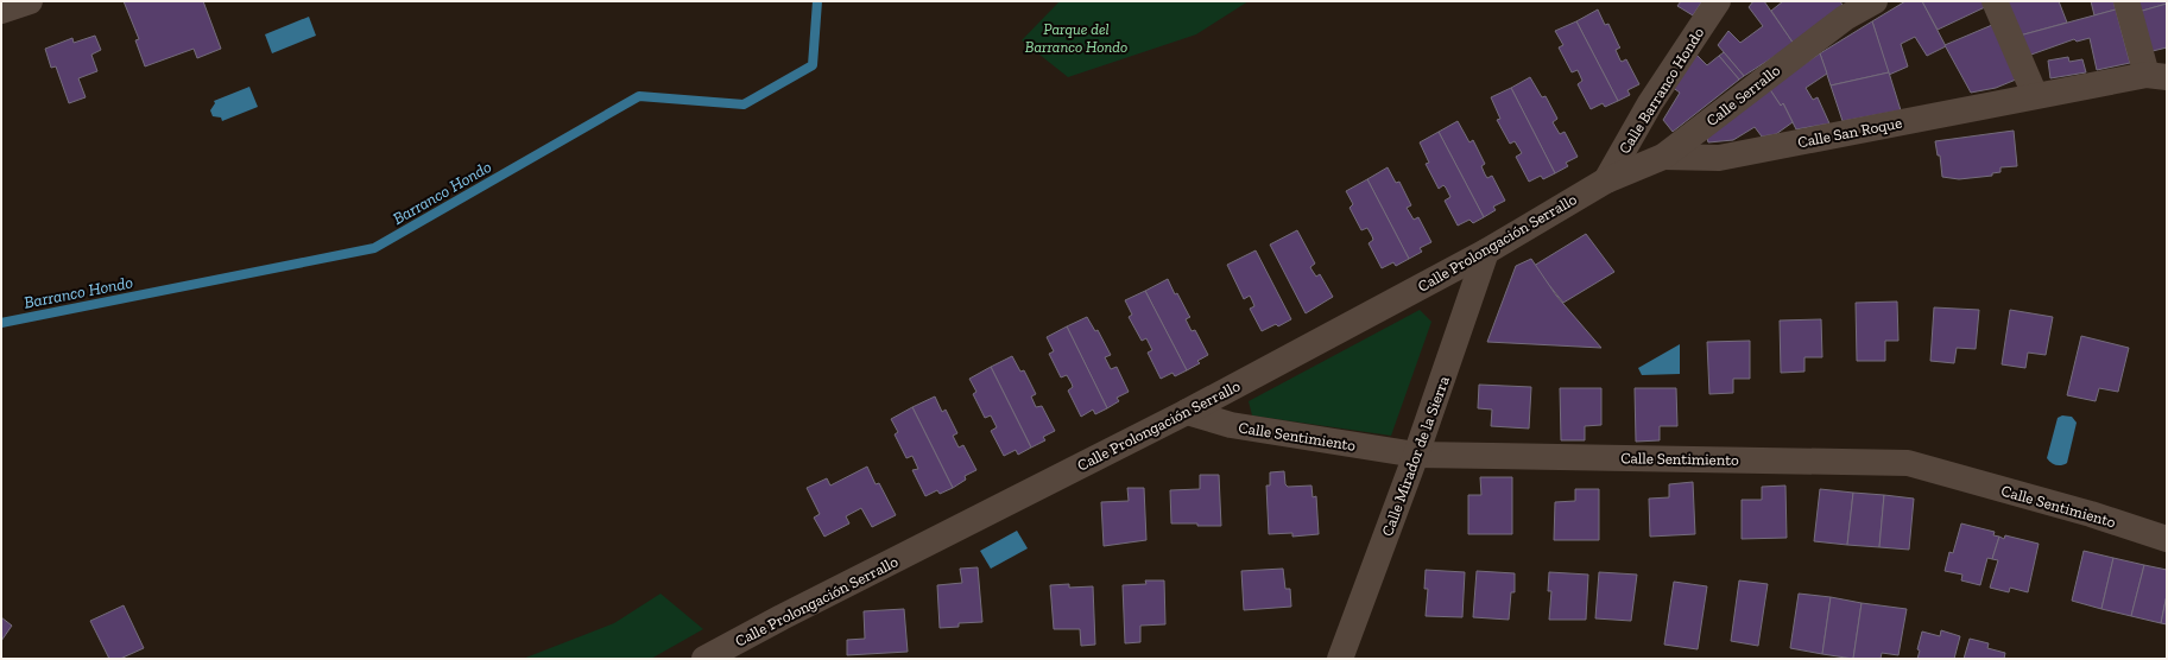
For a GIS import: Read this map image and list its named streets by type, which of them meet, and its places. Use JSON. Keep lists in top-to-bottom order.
{
  "streets": {
    "street": [
      "Calle Barranco Hondo",
      "Calle Serrallo",
      "Calle San Roque",
      "Calle Prolongación Serrallo",
      "Calle Sentimiento",
      "Calle Mirador de la Sierra"
    ]
  },
  "crossings": [
    ["Calle Barranco Hondo", "Calle Serrallo"],
    ["Calle Barranco Hondo", "Calle Prolongación Serrallo"],
    ["Calle Serrallo", "Calle San Roque"],
    ["Calle Serrallo", "Calle Prolongación Serrallo"],
    ["Calle Prolongación Serrallo", "Calle Sentimiento"],
    ["Calle Prolongación Serrallo", "Calle Mirador de la Sierra"],
    ["Calle Sentimiento", "Calle Mirador de la Sierra"]
  ],
  "water": ["Barranco Hondo"],
  "parks": ["Parque del Barranco Hondo"]
}
